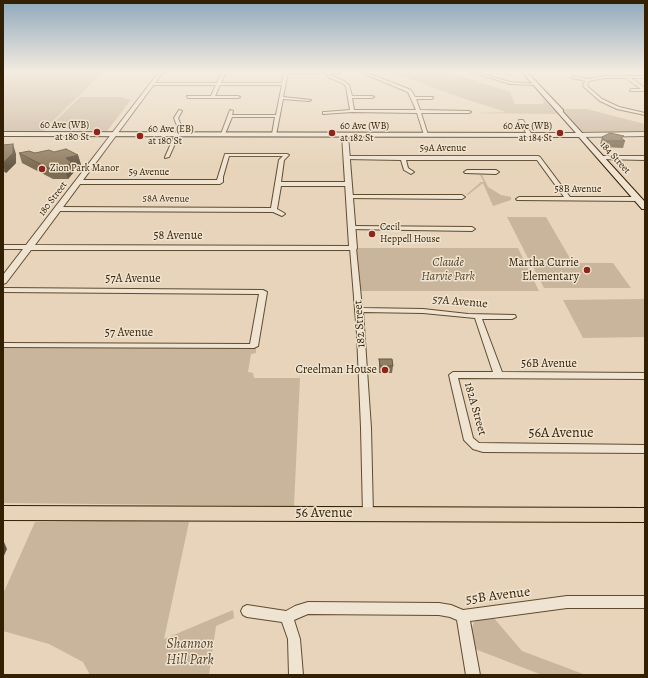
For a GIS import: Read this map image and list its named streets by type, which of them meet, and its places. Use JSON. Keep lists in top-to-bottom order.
{
  "streets": {
    "highway": ["56 Avenue"],
    "main road": ["184 Street"],
    "street": [
      "59A Avenue",
      "59 Avenue",
      "58B Avenue",
      "180 Street",
      "58A Avenue",
      "58 Avenue",
      "57A Avenue",
      "182 Street",
      "57 Avenue",
      "56B Avenue",
      "182A Street",
      "56A Avenue",
      "55B Avenue"
    ]
  },
  "crossings": [
    ["59A Avenue", "58B Avenue"],
    ["59A Avenue", "182 Street"],
    ["184 Street", "58B Avenue"],
    ["59 Avenue", "180 Street"],
    ["180 Street", "58A Avenue"],
    ["180 Street", "58 Avenue"],
    ["58 Avenue", "182 Street"],
    ["57A Avenue", "182 Street"],
    ["57A Avenue", "57 Avenue"],
    ["182 Street", "56 Avenue"],
    ["56B Avenue", "182A Street"],
    ["182A Street", "56A Avenue"]
  ],
  "parks": ["Claude Harvie Park", "Shannon Hill Park"],
  "places": [
    "60 Ave (WB) at 180 St",
    "60 Ave (WB) at 182 St",
    "60 Ave (WB) at 184 St",
    "60 Ave (EB) at 180 St",
    "Zion Park Manor",
    "Cecil Heppell House",
    "Martha Currie Elementary",
    "Creelman House"
  ]
}
